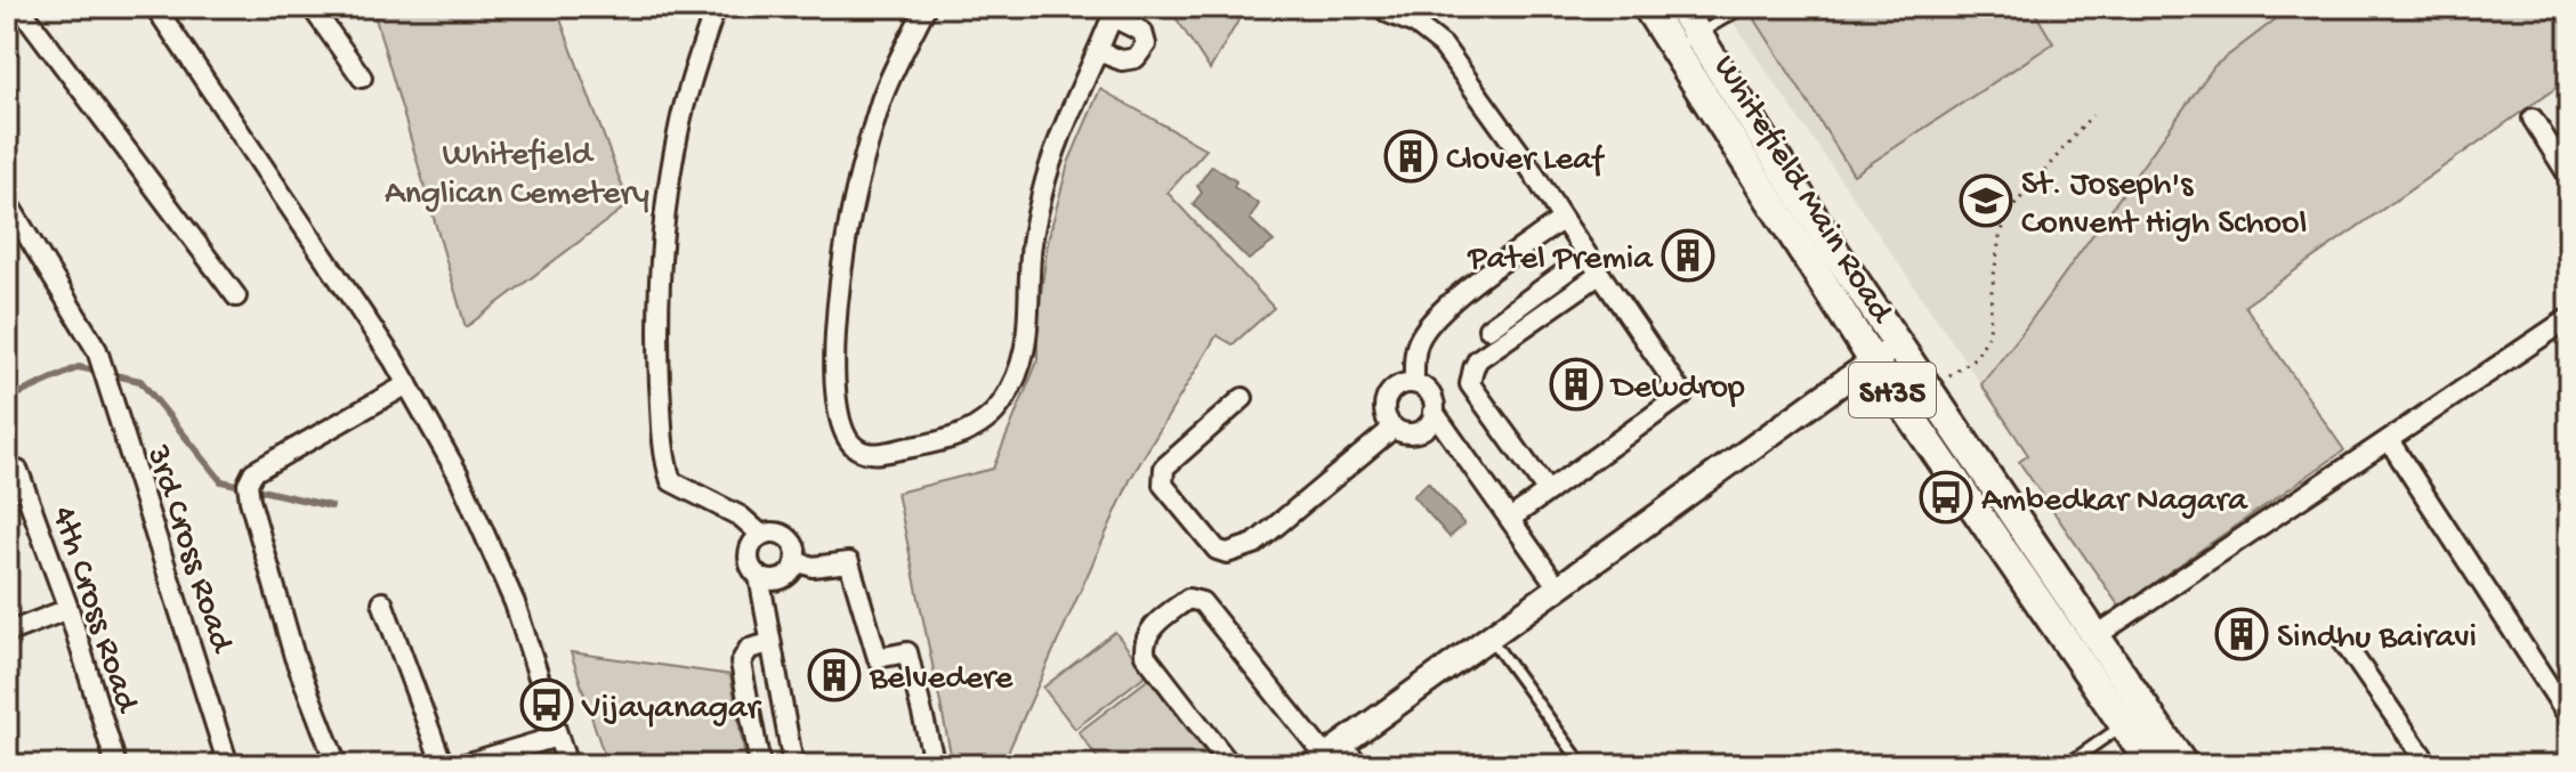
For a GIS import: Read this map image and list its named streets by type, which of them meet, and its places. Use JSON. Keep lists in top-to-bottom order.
{
  "streets": {
    "main road": ["Whitefield Main Road", "SH35"],
    "street": ["3rd Cross Road", "4th Cross Road"]
  },
  "parks": ["Whitefield Anglican Cemetery"],
  "places": {
    "building": [
      "Clover Leaf",
      "Patel Premia",
      "Dewdrop",
      "Sindhu Bairavi",
      "Belvedere"
    ],
    "school or university": ["St. Joseph's Convent High School"],
    "bus stop": ["Ambedkar Nagara", "Vijayanagar"]
  }
}
